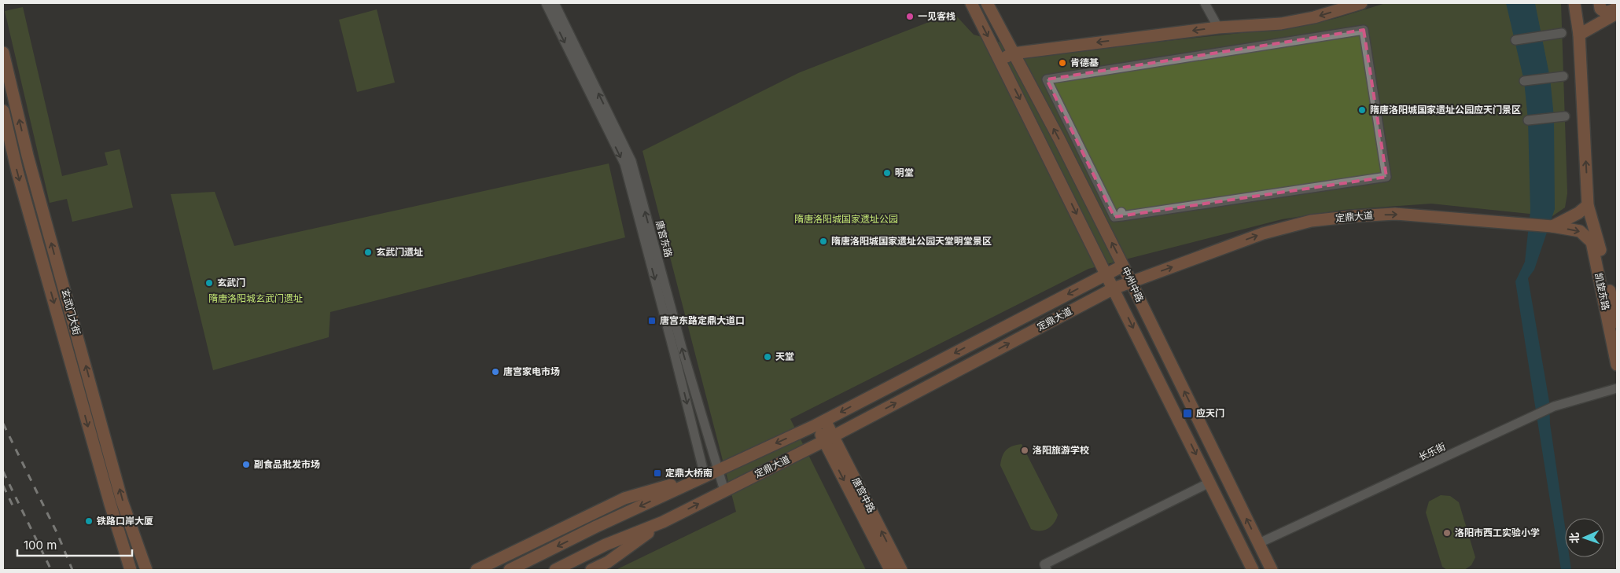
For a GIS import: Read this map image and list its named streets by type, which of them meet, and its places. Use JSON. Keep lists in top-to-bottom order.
{
  "streets": {
    "main road": [
      "定鼎大道",
      "中州中路",
      "凯旋东路",
      "玄武门大街",
      "唐宫中路"
    ],
    "street": ["唐宫东路", "长乐街"]
  },
  "crossings": [
    ["定鼎大道", "唐宫东路"],
    ["定鼎大道", "中州中路"],
    ["定鼎大道", "凯旋东路"],
    ["定鼎大道", "唐宫中路"],
    ["中州中路", "长乐街"]
  ],
  "one_way": ["凯旋东路"],
  "parks": ["隋唐洛阳城国家遗址公园", "隋唐洛阳城玄武门遗址"],
  "places": {
    "other": [
      "一见客栈",
      "肯德基",
      "隋唐洛阳城国家遗址公园应天门景区",
      "明堂",
      "隋唐洛阳城国家遗址公园天堂明堂景区",
      "玄武门遗址",
      "玄武门",
      "天堂",
      "唐宫家电市场",
      "洛阳旅游学校",
      "副食品批发市场",
      "铁路口岸大厦",
      "洛阳市西工实验小学"
    ],
    "transit": ["唐宫东路定鼎大道口", "应天门", "定鼎大桥南"]
  },
  "scale_bar": "100 m",
  "north": "left"
}
